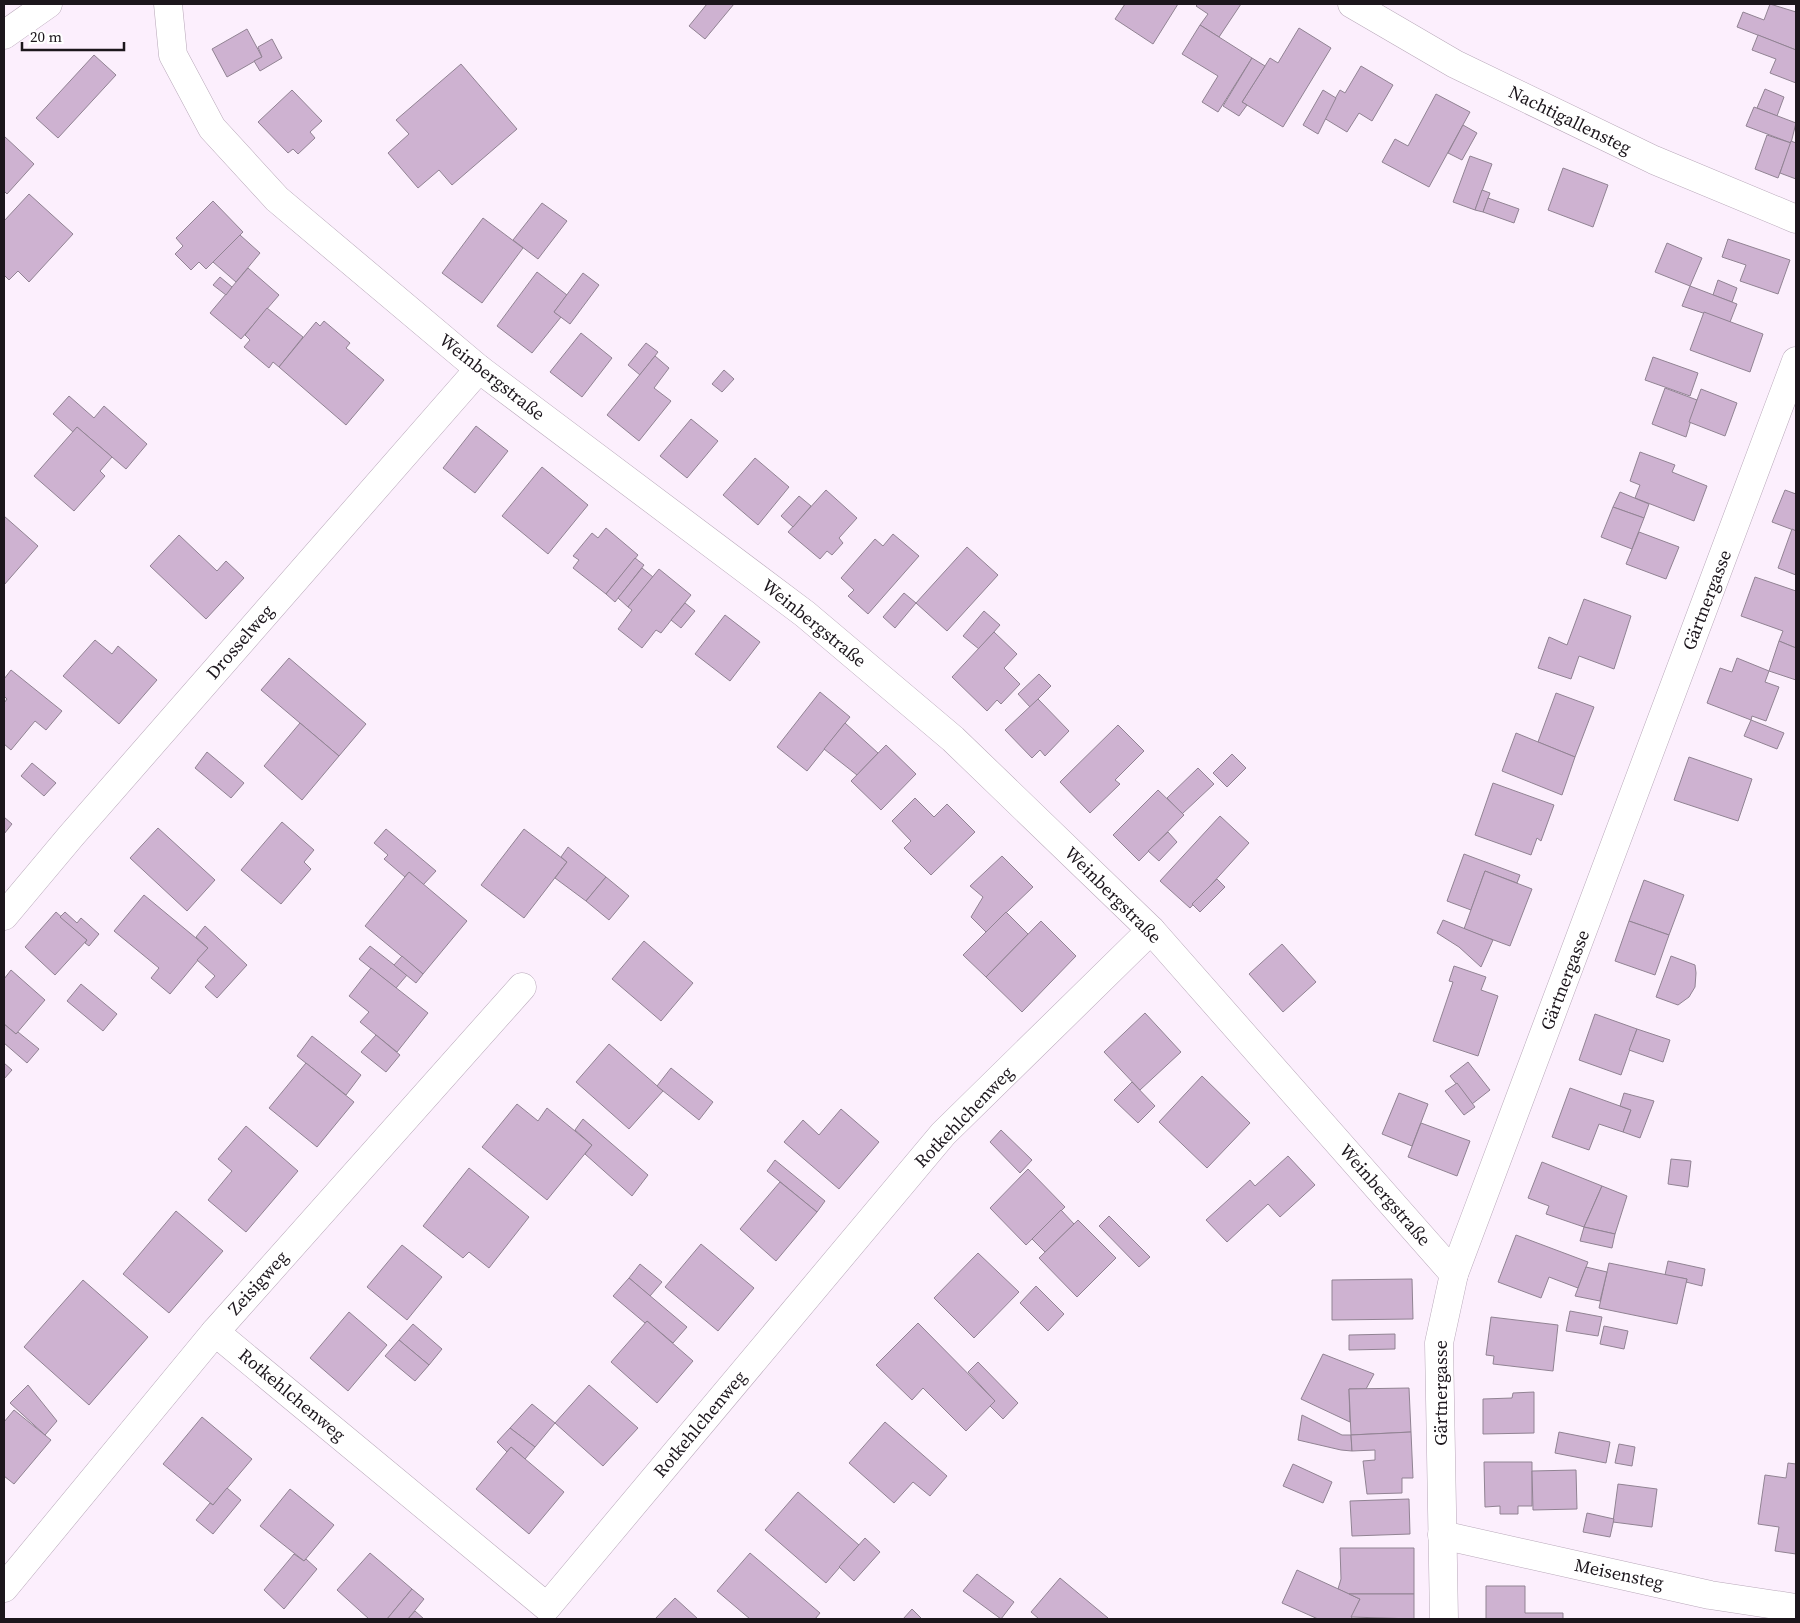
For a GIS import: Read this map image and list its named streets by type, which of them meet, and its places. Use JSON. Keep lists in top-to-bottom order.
{
  "streets": {
    "street": [
      "Nachtigallensteg",
      "Weinbergstraße",
      "Gärtnergasse",
      "Drosselweg",
      "Rotkehlchenweg",
      "Zeisigweg",
      "Meisensteg"
    ]
  },
  "crossings": [
    ["Weinbergstraße", "Gärtnergasse"],
    ["Weinbergstraße", "Drosselweg"],
    ["Weinbergstraße", "Rotkehlchenweg"],
    ["Gärtnergasse", "Meisensteg"],
    ["Rotkehlchenweg", "Zeisigweg"]
  ],
  "scale_bar": "20 m"
}
